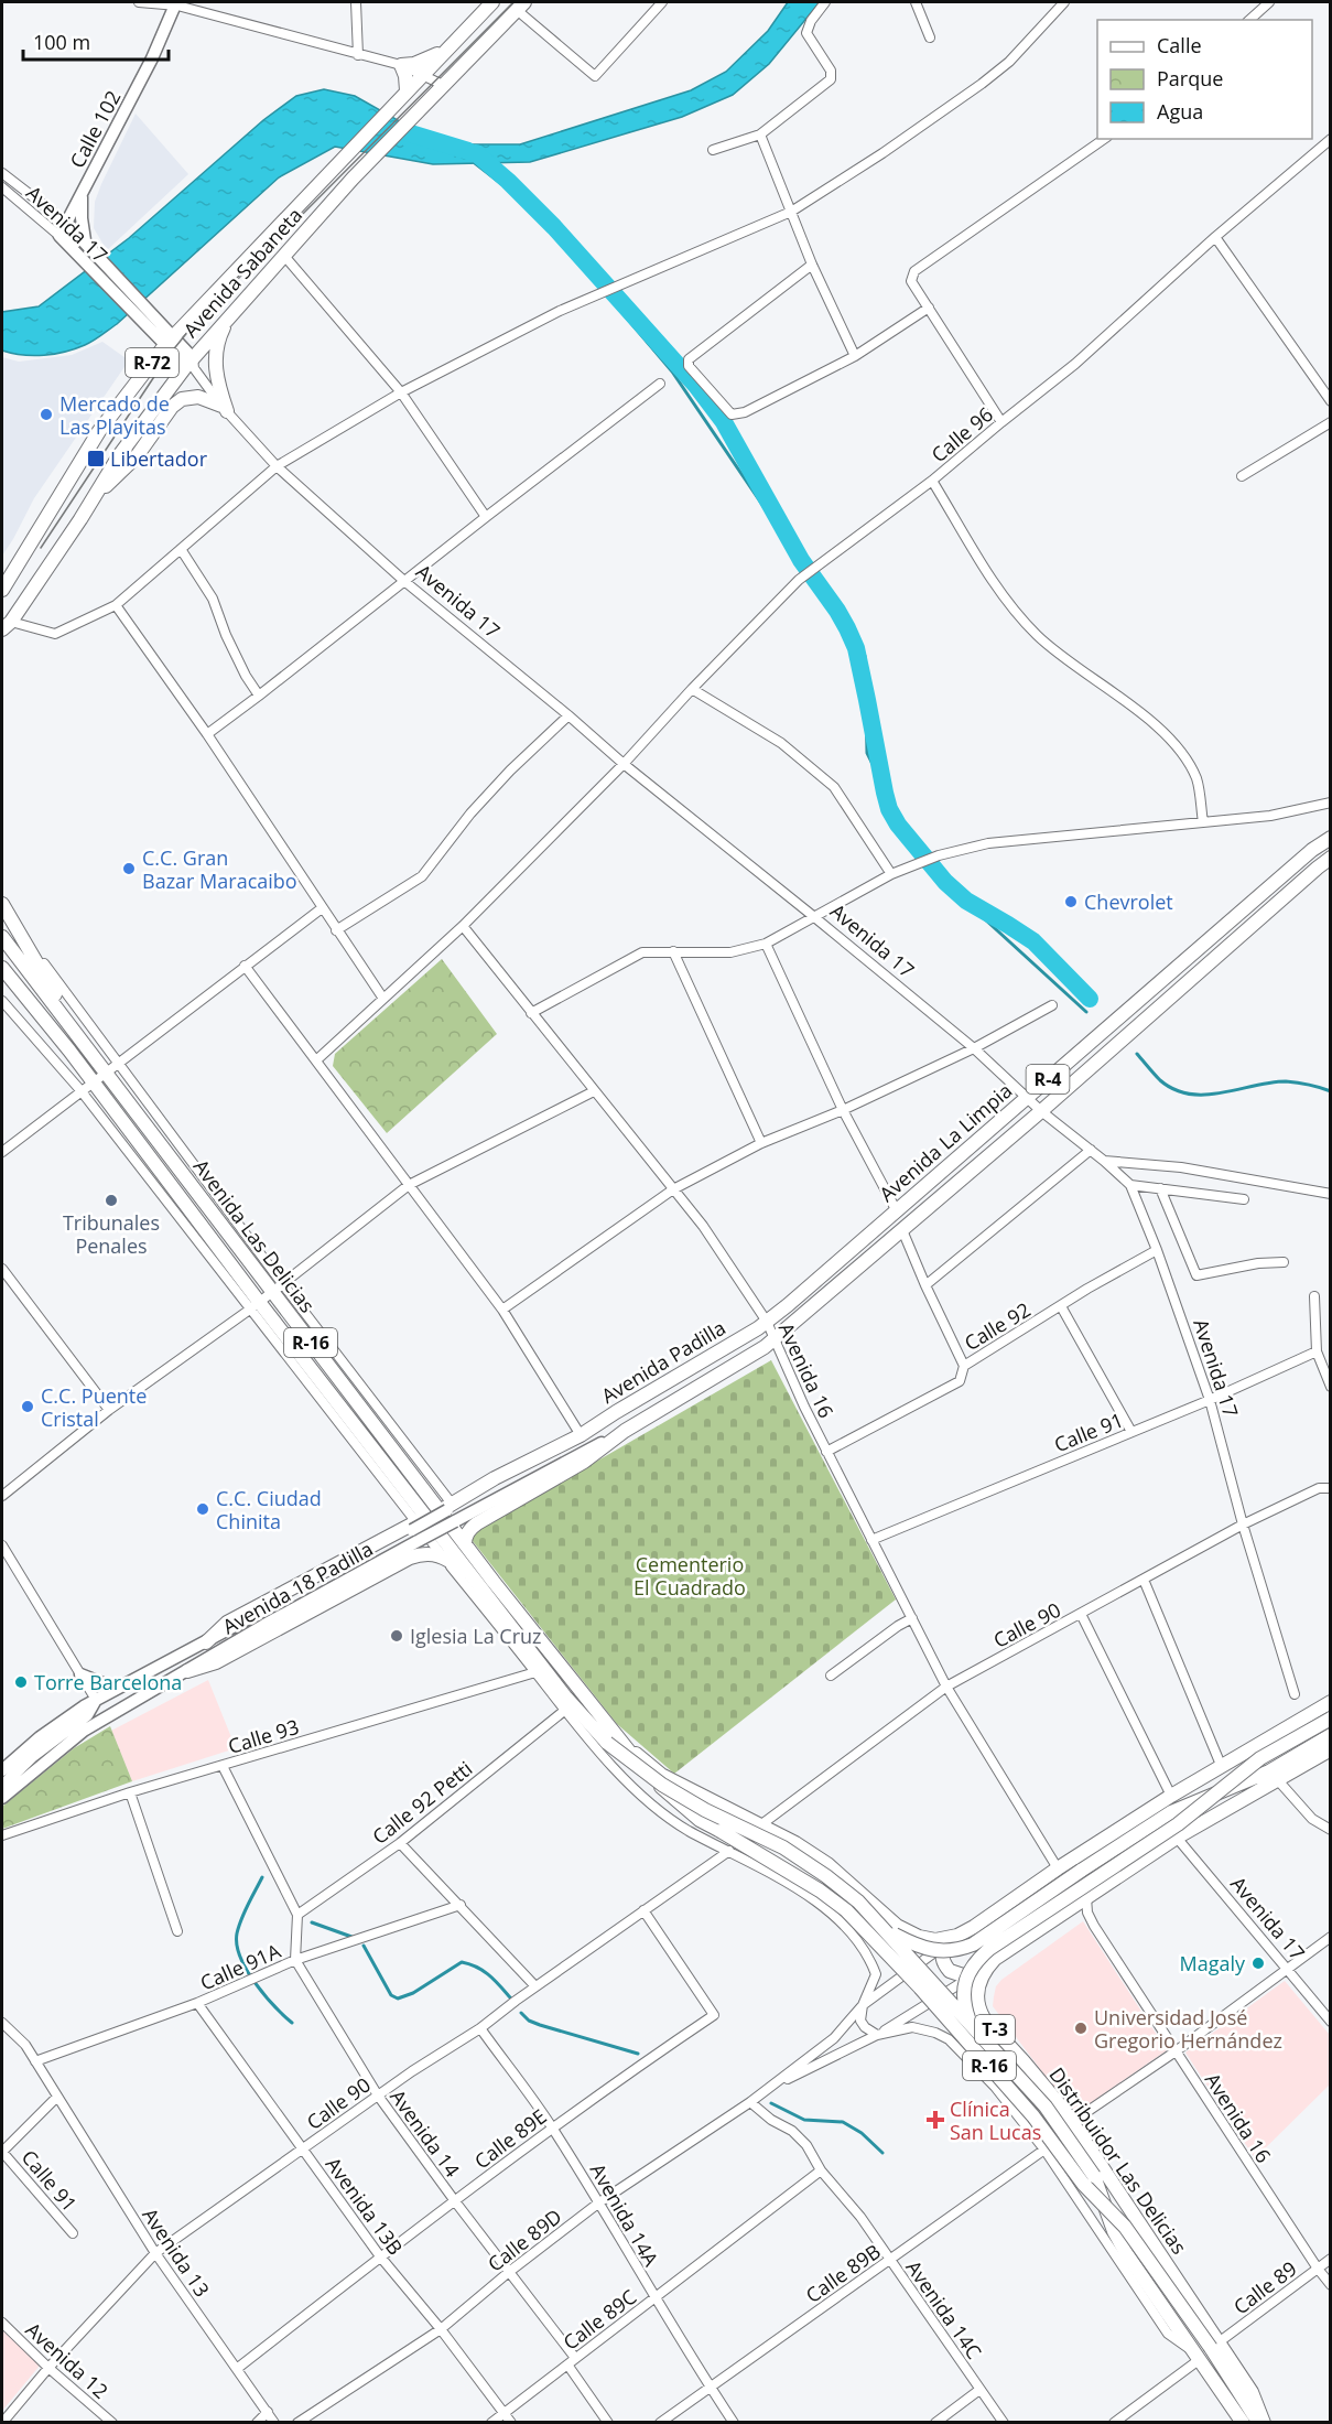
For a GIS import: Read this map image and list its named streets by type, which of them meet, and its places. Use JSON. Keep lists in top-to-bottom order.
{
  "streets": {
    "main road": [
      "Avenida Sabaneta",
      "R-72",
      "R-4",
      "Avenida La Limpia",
      "Avenida Las Delicias",
      "R-16",
      "Avenida Padilla",
      "T-3",
      "Distribuidor Las Delicias"
    ],
    "street": [
      "Calle 102",
      "Avenida 17",
      "Calle 96",
      "Calle 92",
      "Avenida 16",
      "Calle 91",
      "Avenida 18 Padilla",
      "Calle 90",
      "Calle 93",
      "Calle 92 Petti",
      "Calle 91A",
      "Avenida 14",
      "Calle 89E",
      "Avenida 13B",
      "Avenida 14A",
      "Calle 89D",
      "Avenida 13",
      "Calle 89B",
      "Calle 89",
      "Avenida 14C",
      "Calle 89C",
      "Avenida 12"
    ]
  },
  "crossings": [
    ["Calle 102", "Avenida 17"],
    ["Avenida 17", "Avenida Sabaneta"],
    ["Avenida 17", "Calle 96"],
    ["Avenida 17", "Avenida La Limpia"],
    ["Avenida 17", "Calle 92"],
    ["Avenida 17", "Calle 91"],
    ["Avenida 17", "Calle 90"],
    ["Calle 96", "Avenida 16"],
    ["Avenida La Limpia", "Avenida Padilla"],
    ["Avenida La Limpia", "Avenida 16"],
    ["Avenida Las Delicias", "R-16"],
    ["Avenida Las Delicias", "Avenida Padilla"],
    ["Calle 92", "Avenida 16"],
    ["R-16", "Calle 90"],
    ["R-16", "Distribuidor Las Delicias"],
    ["R-16", "Calle 89B"],
    ["R-16", "Calle 89"],
    ["Avenida Padilla", "Avenida 16"],
    ["Avenida Padilla", "Avenida 18 Padilla"],
    ["Avenida 16", "Calle 91"],
    ["Avenida 16", "Calle 90"],
    ["Avenida 16", "Calle 89"],
    ["Calle 90", "Avenida 14"],
    ["Calle 90", "Calle 89E"],
    ["Calle 90", "Avenida 13B"],
    ["Calle 90", "Avenida 14A"],
    ["Calle 90", "Avenida 13"],
    ["Calle 90", "Avenida 12"],
    ["Calle 91A", "Avenida 14"],
    ["Calle 91A", "Avenida 13B"],
    ["Avenida 14", "Calle 89E"],
    ["Avenida 14", "Calle 89D"],
    ["Avenida 14", "Calle 89C"],
    ["Calle 89E", "Avenida 13B"],
    ["Calle 89E", "Avenida 14A"],
    ["Calle 89E", "Avenida 13"],
    ["Distribuidor Las Delicias", "Calle 89"],
    ["Avenida 13B", "Calle 89D"],
    ["Avenida 13B", "Calle 89C"],
    ["Avenida 14A", "Calle 89D"],
    ["Avenida 14A", "Calle 89B"],
    ["Avenida 14A", "Calle 89C"],
    ["Calle 89D", "Avenida 14C"],
    ["Calle 89B", "Avenida 14C"],
    ["Avenida 14C", "Calle 89C"]
  ],
  "parks": ["Cementerio El Cuadrado"],
  "places": {
    "other": [
      "Mercado de Las Playitas",
      "C.C. Gran Bazar Maracaibo",
      "Chevrolet",
      "Tribunales Penales",
      "C.C. Puente Cristal",
      "C.C. Ciudad Chinita",
      "Iglesia La Cruz",
      "Torre Barcelona",
      "Magaly",
      "Universidad José Gregorio Hernández"
    ],
    "transit": ["Libertador"],
    "health": ["Clínica San Lucas"]
  },
  "legend": ["Calle", "Parque", "Agua"],
  "scale_bar": "100 m"
}
